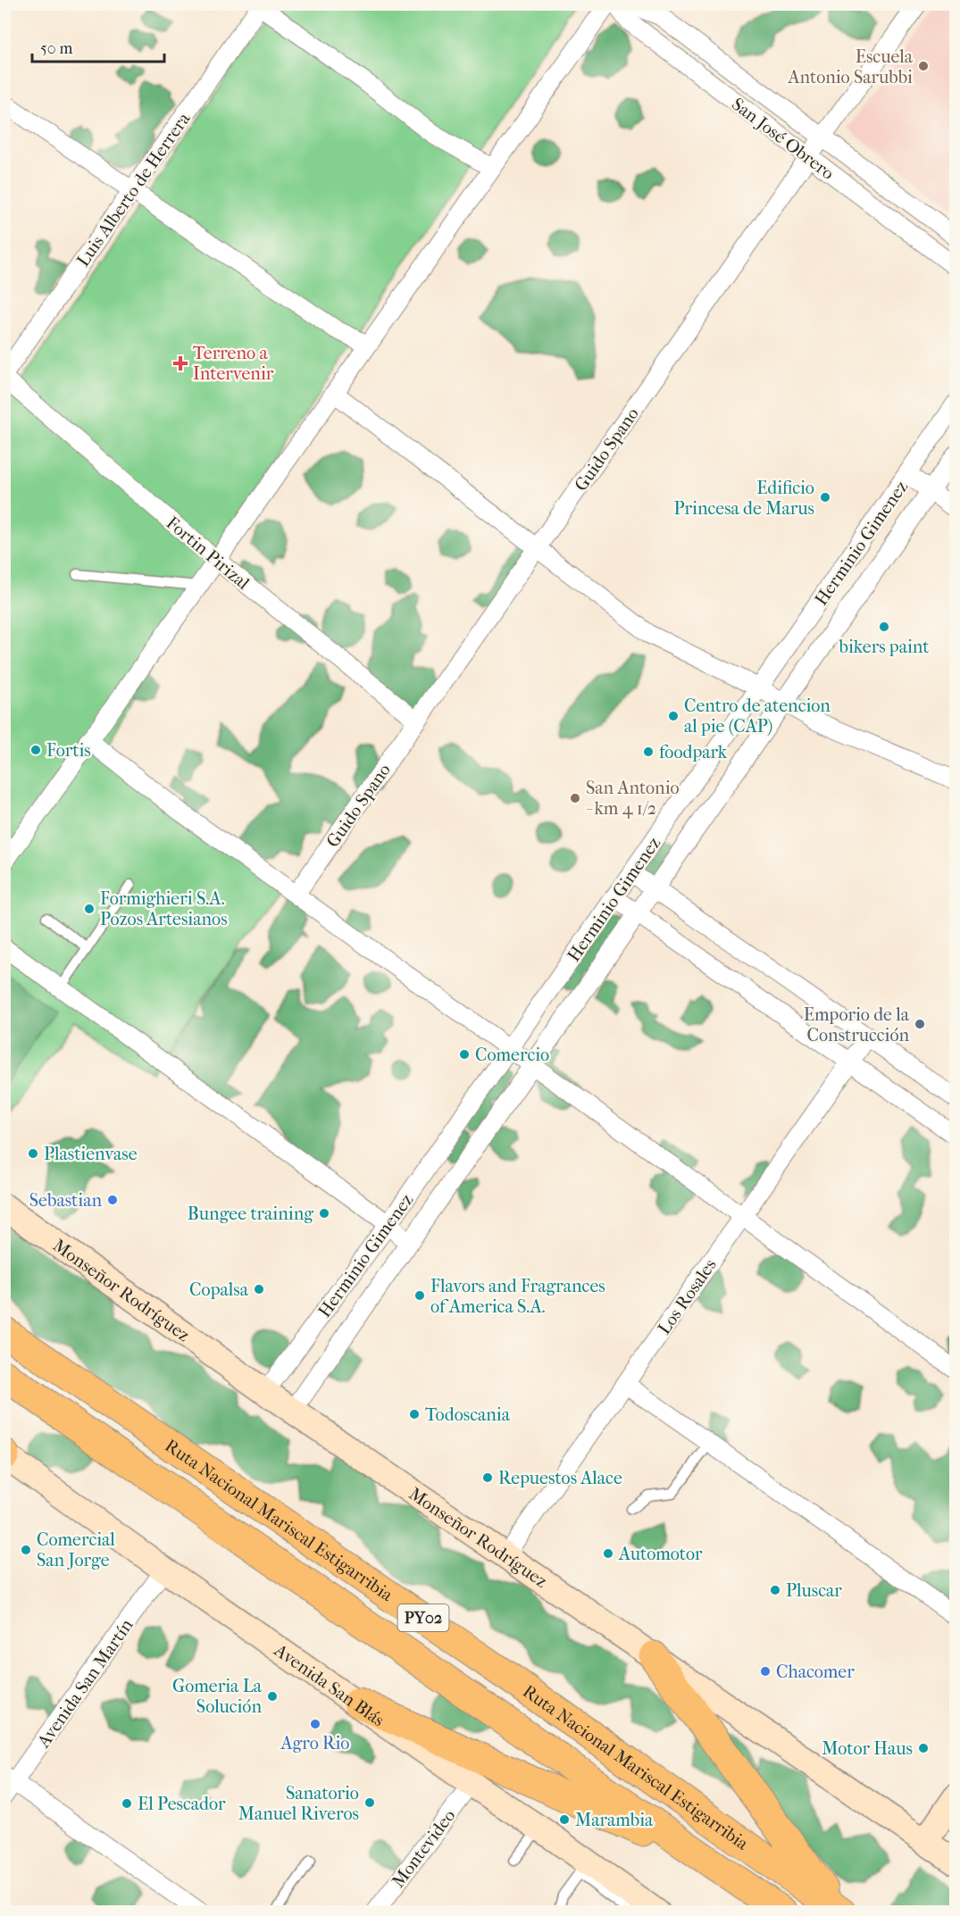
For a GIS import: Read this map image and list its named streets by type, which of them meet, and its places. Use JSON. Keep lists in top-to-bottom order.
{
  "streets": {
    "highway": ["Ruta Nacional Mariscal Estigarribia", "PY02"],
    "street": [
      "San José Obrero",
      "Luis Alberto de Herrera",
      "Guido Spano",
      "Herminio Gimenez",
      "Fortin Pirizal",
      "Monseñor Rodríguez",
      "Los Rosales",
      "Avenida San Martín",
      "Avenida San Blás",
      "Montevideo"
    ]
  },
  "crossings": [
    ["San José Obrero", "Guido Spano"],
    ["Luis Alberto de Herrera", "Fortin Pirizal"],
    ["Guido Spano", "Fortin Pirizal"],
    ["Herminio Gimenez", "Monseñor Rodríguez"],
    ["Monseñor Rodríguez", "Los Rosales"],
    ["Avenida San Martín", "Avenida San Blás"],
    ["Avenida San Blás", "Montevideo"]
  ],
  "places": {
    "other": [
      "Escuela Antonio Sarubbi",
      "Edificio Princesa de Marus",
      "bikers paint",
      "Centro de atencion al pie (CAP)",
      "Fortis",
      "foodpark",
      "San Antonio - km 4 1/2",
      "Formighieri S.A. Pozos Artesianos",
      "Emporio de la Construcción",
      "Comercio",
      "Plastienvase",
      "Sebastian",
      "Bungee training",
      "Copalsa",
      "Flavors and Fragrances of America S.A.",
      "Todoscania",
      "Repuestos Alace",
      "Comercial San Jorge",
      "Automotor",
      "Pluscar",
      "Chacomer",
      "Gomeria La Solución",
      "Agro Rio",
      "Motor Haus",
      "Sanatorio Manuel Riveros",
      "El Pescador",
      "Marambia"
    ],
    "health": ["Terreno a Intervenir"]
  },
  "scale_bar": "50 m"
}
